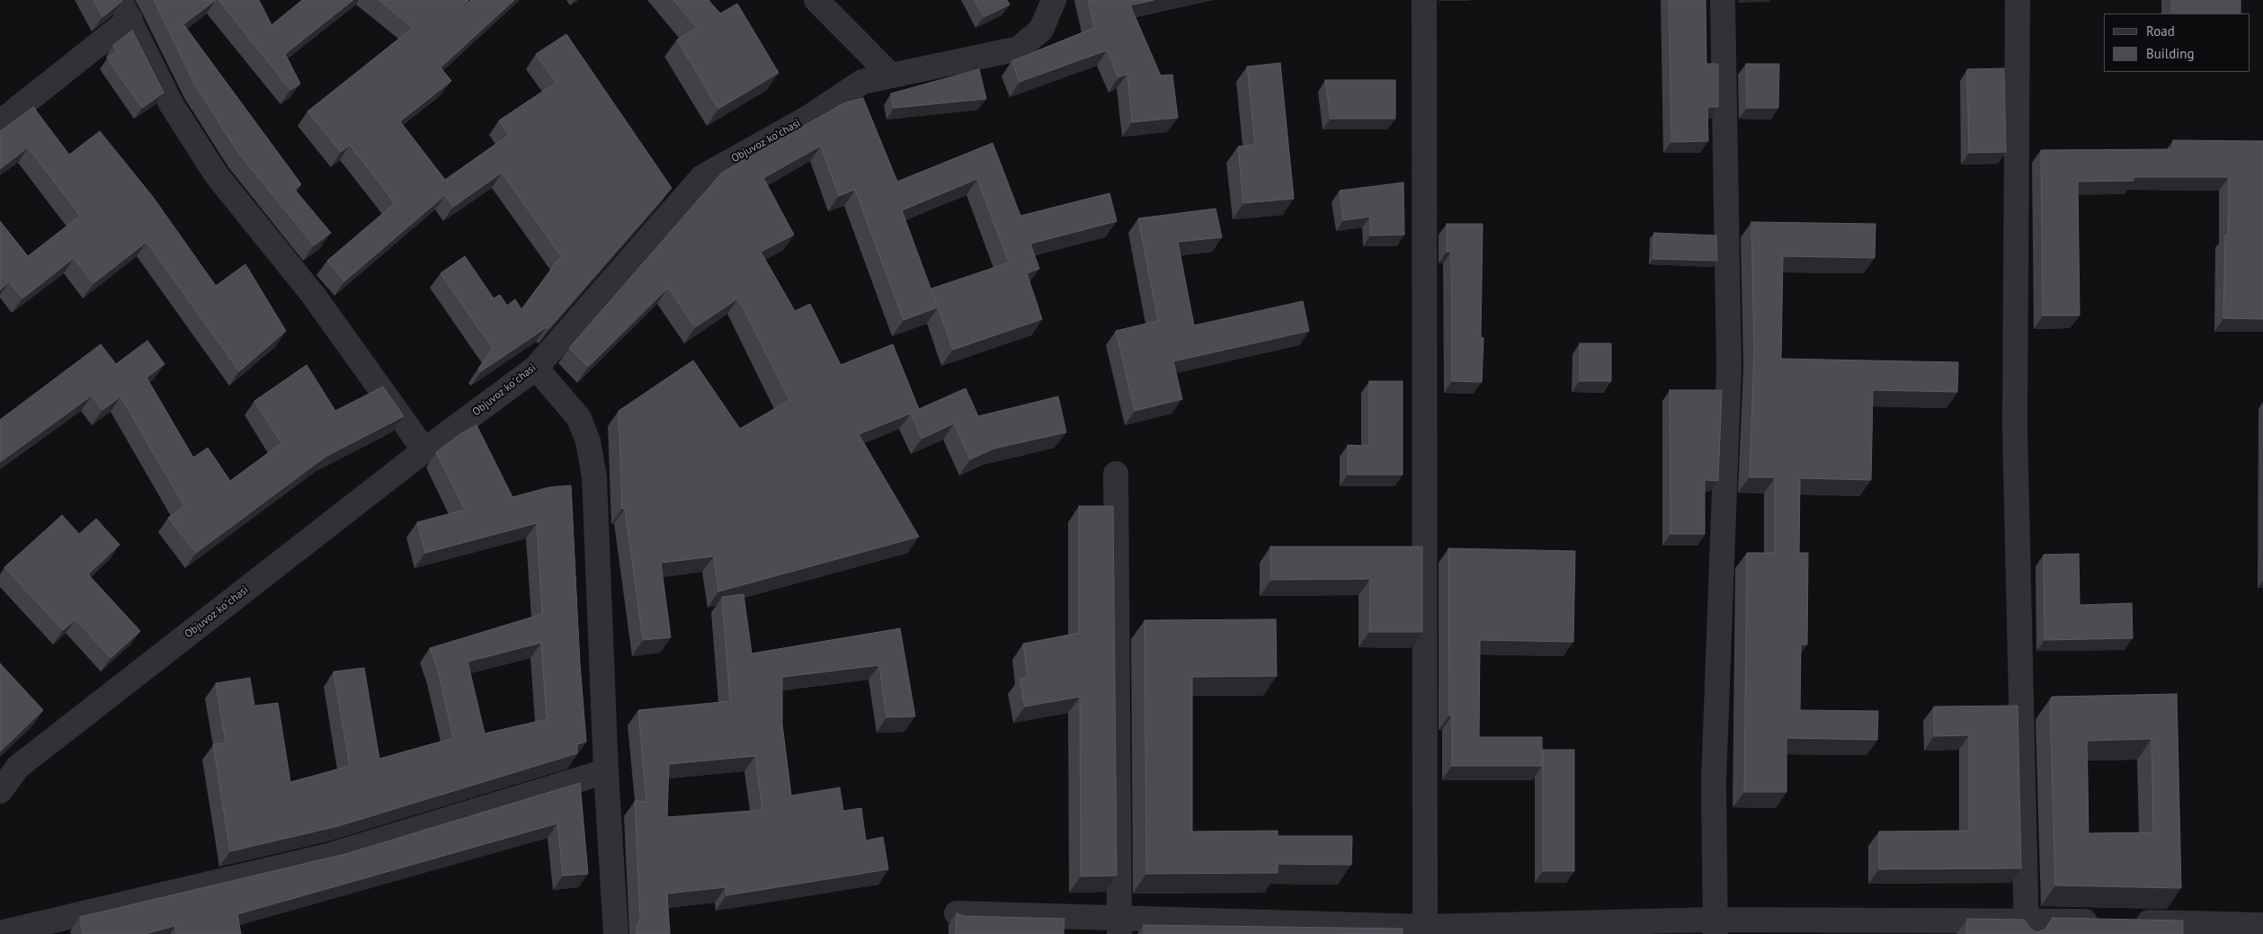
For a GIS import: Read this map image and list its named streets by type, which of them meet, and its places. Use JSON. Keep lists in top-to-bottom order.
{
  "streets": {
    "street": ["Objuvoz koʻchasi"]
  },
  "legend": ["Road", "Building"]
}
